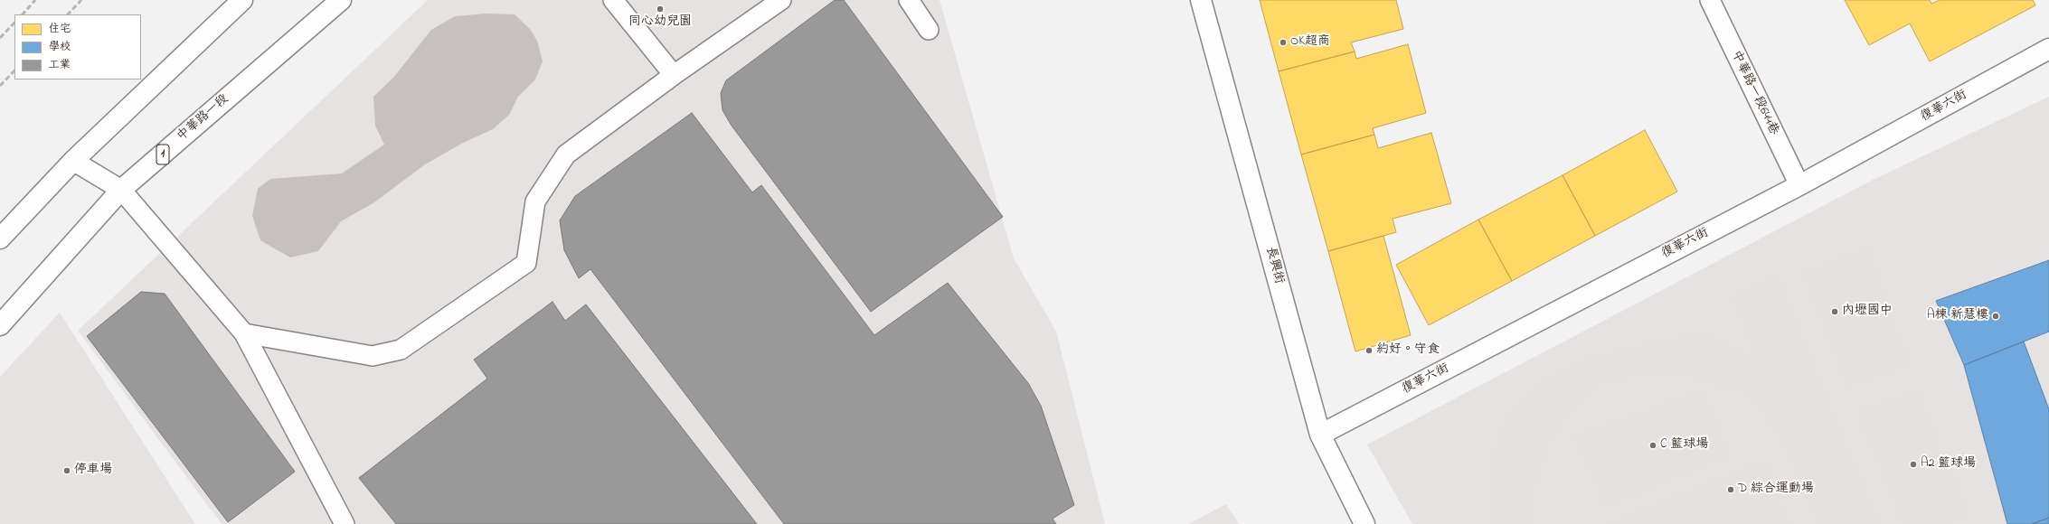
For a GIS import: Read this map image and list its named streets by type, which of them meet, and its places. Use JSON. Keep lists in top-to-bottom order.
{
  "streets": {
    "street": [
      "復華六街",
      "中華路一段",
      "1",
      "長興街"
    ],
    "lane": ["中華路一段644巷"]
  },
  "crossings": [
    ["中華路一段644巷", "復華六街"],
    ["復華六街", "長興街"]
  ],
  "places": [
    "同心幼兒園",
    "OK超商",
    "內壢國中",
    "A棟 新慧樓",
    "約好。守食",
    "C 籃球場",
    "A2 籃球場",
    "停車場",
    "D 綜合運動場"
  ],
  "legend": ["住宅", "學校", "工業"]
}
